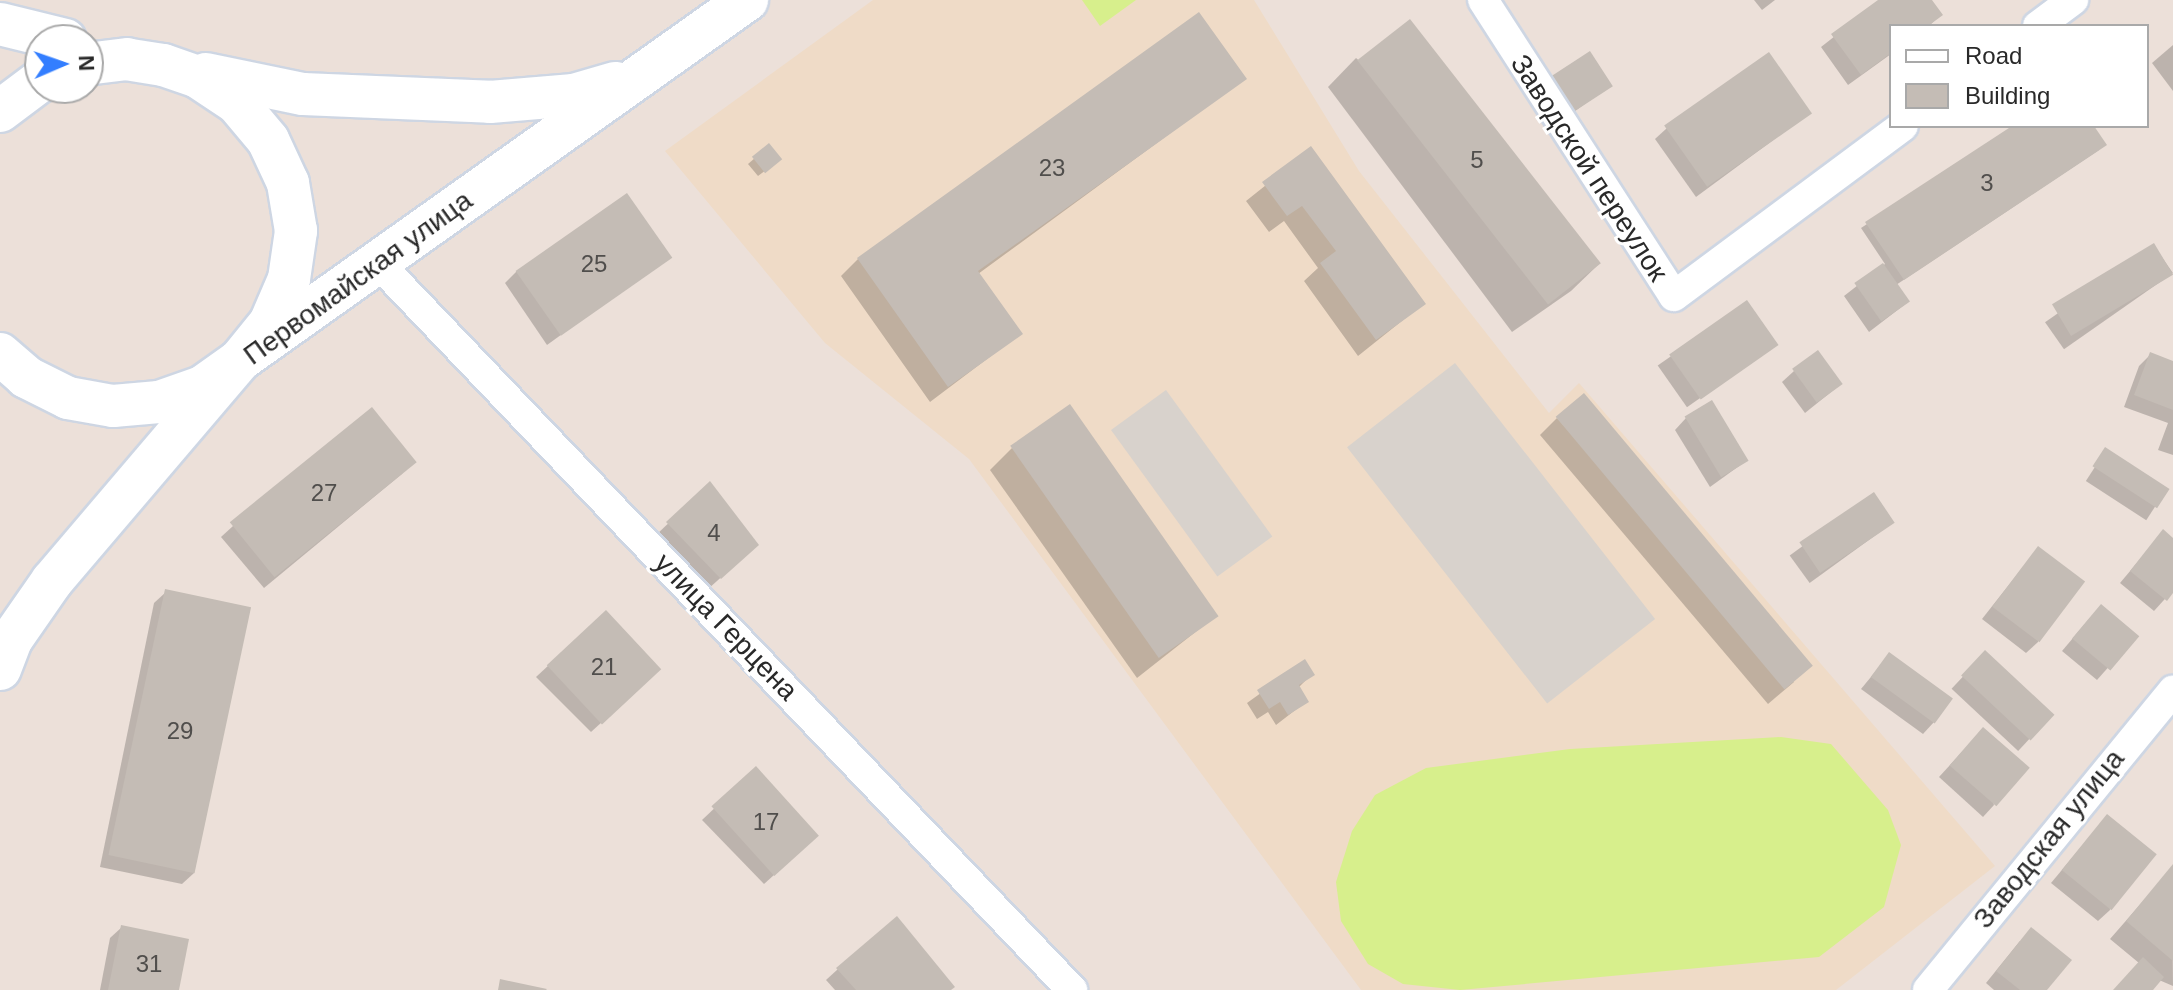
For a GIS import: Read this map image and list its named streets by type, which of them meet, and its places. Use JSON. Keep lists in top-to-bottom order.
{
  "streets": {
    "main road": ["Первомайская улица"],
    "street": ["Заводской переулок", "улица Герцена", "Заводская улица"]
  },
  "crossings": [
    ["Первомайская улица", "улица Герцена"]
  ],
  "house_numbers": [
    "5",
    "23",
    "3",
    "25",
    "27",
    "4",
    "21",
    "29",
    "17",
    "31"
  ],
  "legend": ["Road", "Building"],
  "north": "right"
}
